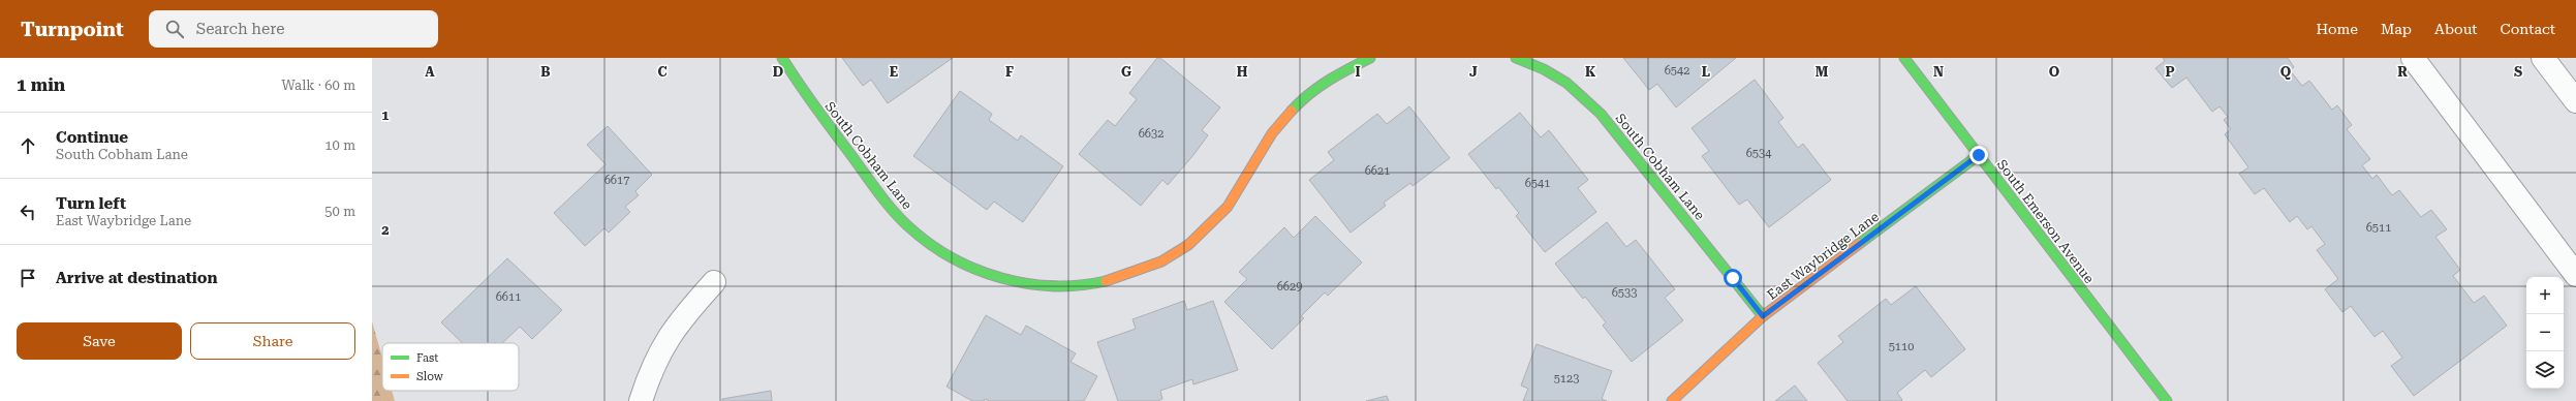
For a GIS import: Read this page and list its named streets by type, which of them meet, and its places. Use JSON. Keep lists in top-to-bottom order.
{
  "streets": {
    "street": ["South Cobham Lane", "South Emerson Avenue", "East Waybridge Lane"]
  },
  "crossings": [
    ["South Cobham Lane", "East Waybridge Lane"],
    ["South Emerson Avenue", "East Waybridge Lane"]
  ],
  "house_numbers": [
    "6542",
    "6632",
    "6534",
    "6621",
    "6617",
    "6541",
    "6511",
    "6629",
    "6533",
    "6611",
    "5110",
    "5123"
  ],
  "legend": ["Fast", "Slow"],
  "page": {
    "header": "Turnpoint",
    "search": "Search here",
    "nav": [
      "Home",
      "Map",
      "About",
      "Contact"
    ],
    "heading": ["1 min", "Walk · 60 m"],
    "list": [
      ["Continue", "South Cobham Lane", "10 m"],
      ["Turn left", "East Waybridge Lane", "50 m"],
      "Arrive at destination"
    ],
    "map_buttons": ["+", "−"],
    "buttons": ["Save", "Share"]
  },
  "grid": {
    "columns": [
      "A",
      "B",
      "C",
      "D",
      "E",
      "F",
      "G",
      "H",
      "I",
      "J",
      "K",
      "L",
      "M",
      "N",
      "O",
      "P",
      "Q",
      "R",
      "S"
    ],
    "rows": ["1", "2"]
  }
}
